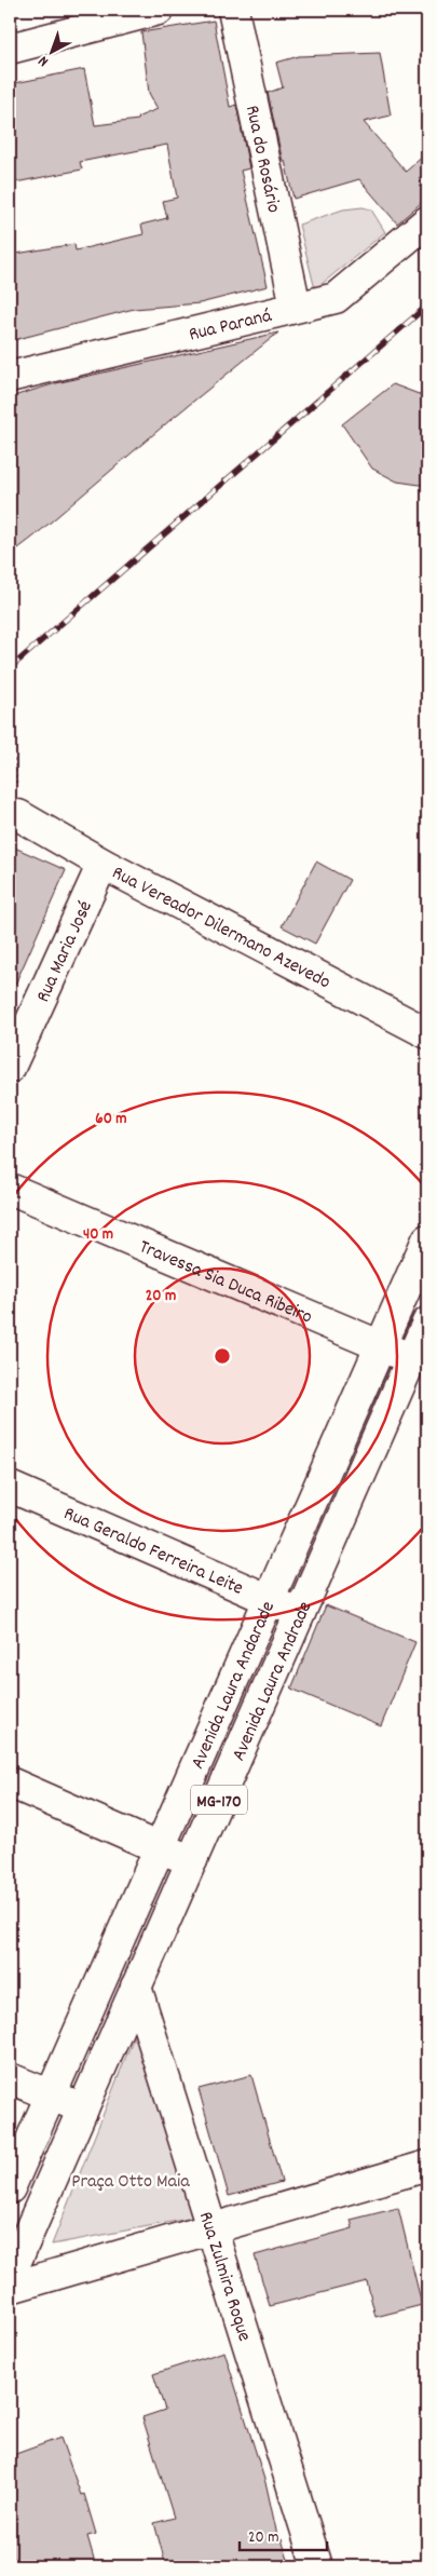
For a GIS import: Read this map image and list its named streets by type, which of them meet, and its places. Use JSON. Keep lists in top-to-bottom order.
{
  "streets": {
    "street": [
      "Rua do Rosário",
      "Rua Paraná",
      "Rua Vereador Dilermano Azevedo",
      "Rua Maria José",
      "Travessa Sia Duca Ribeiro",
      "Rua Geraldo Ferreira Leite",
      "Avenida Laura Andrade",
      "Avenida Laura Andarade",
      "MG-170",
      "Rua Zulmira Roque"
    ]
  },
  "crossings": [
    ["Rua do Rosário", "Rua Paraná"],
    ["Rua Vereador Dilermano Azevedo", "Rua Maria José"],
    ["Travessa Sia Duca Ribeiro", "Avenida Laura Andrade"],
    ["Travessa Sia Duca Ribeiro", "Avenida Laura Andarade"],
    ["Rua Geraldo Ferreira Leite", "Avenida Laura Andrade"],
    ["Rua Geraldo Ferreira Leite", "Avenida Laura Andarade"],
    ["Avenida Laura Andrade", "Rua Zulmira Roque"]
  ],
  "parks": ["Praça Otto Maia"],
  "scale_bar": "20 m",
  "north": "bottom left",
  "rings": ["60 m", "40 m", "20 m"]
}
